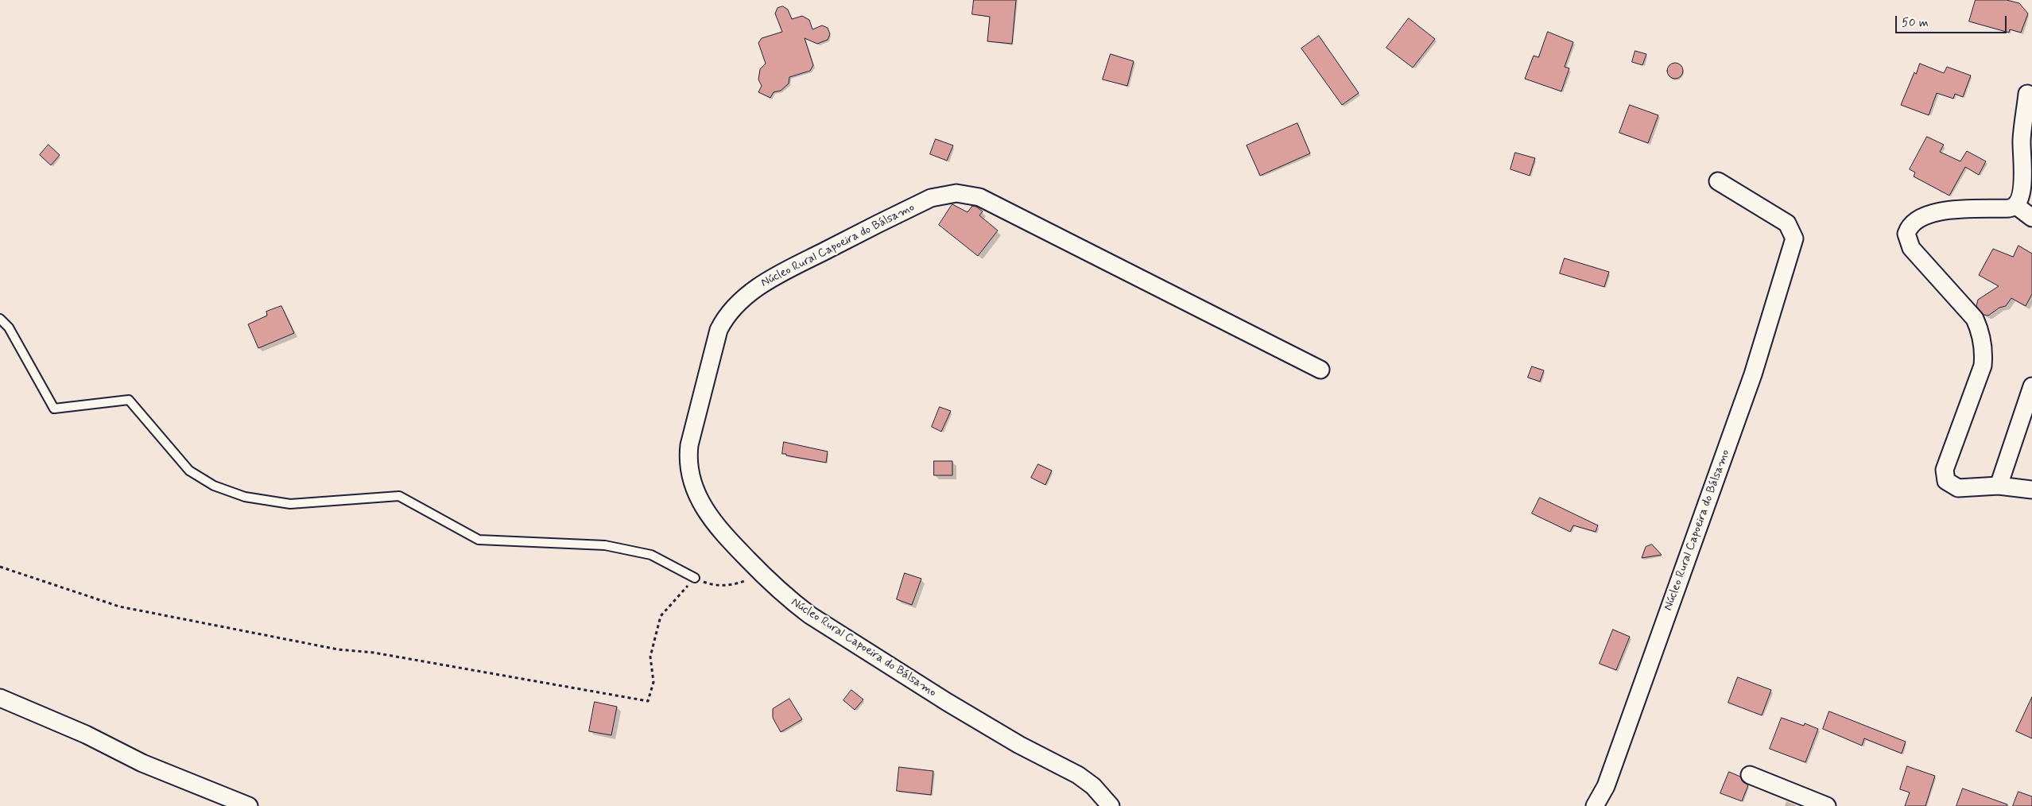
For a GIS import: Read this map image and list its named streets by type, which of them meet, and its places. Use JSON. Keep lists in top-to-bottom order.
{
  "streets": {
    "street": ["Núcleo Rural Capoeira do Bálsamo"]
  },
  "scale_bar": "50 m"
}
